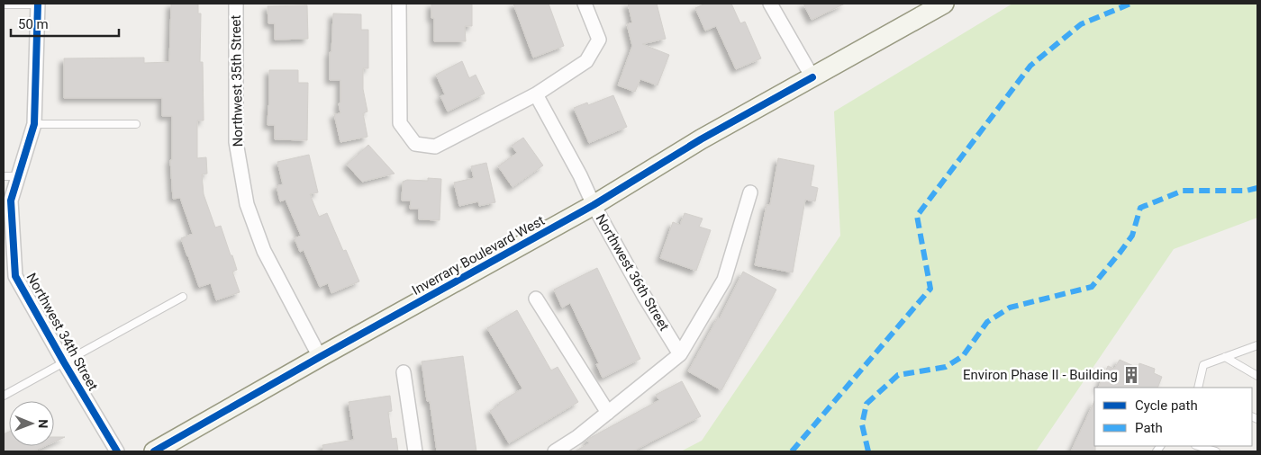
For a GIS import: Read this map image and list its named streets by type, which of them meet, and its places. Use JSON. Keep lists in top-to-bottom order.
{
  "streets": {
    "street": [
      "Northwest 35th Street",
      "Inverrary Boulevard West",
      "Northwest 36th Street",
      "Northwest 34th Street"
    ]
  },
  "crossings": [
    ["Northwest 35th Street", "Inverrary Boulevard West"],
    ["Inverrary Boulevard West", "Northwest 36th Street"]
  ],
  "places": {
    "building": ["Environ Phase II - Building"]
  },
  "legend": ["Cycle path", "Path"],
  "scale_bar": "50 m",
  "north": "right"
}
